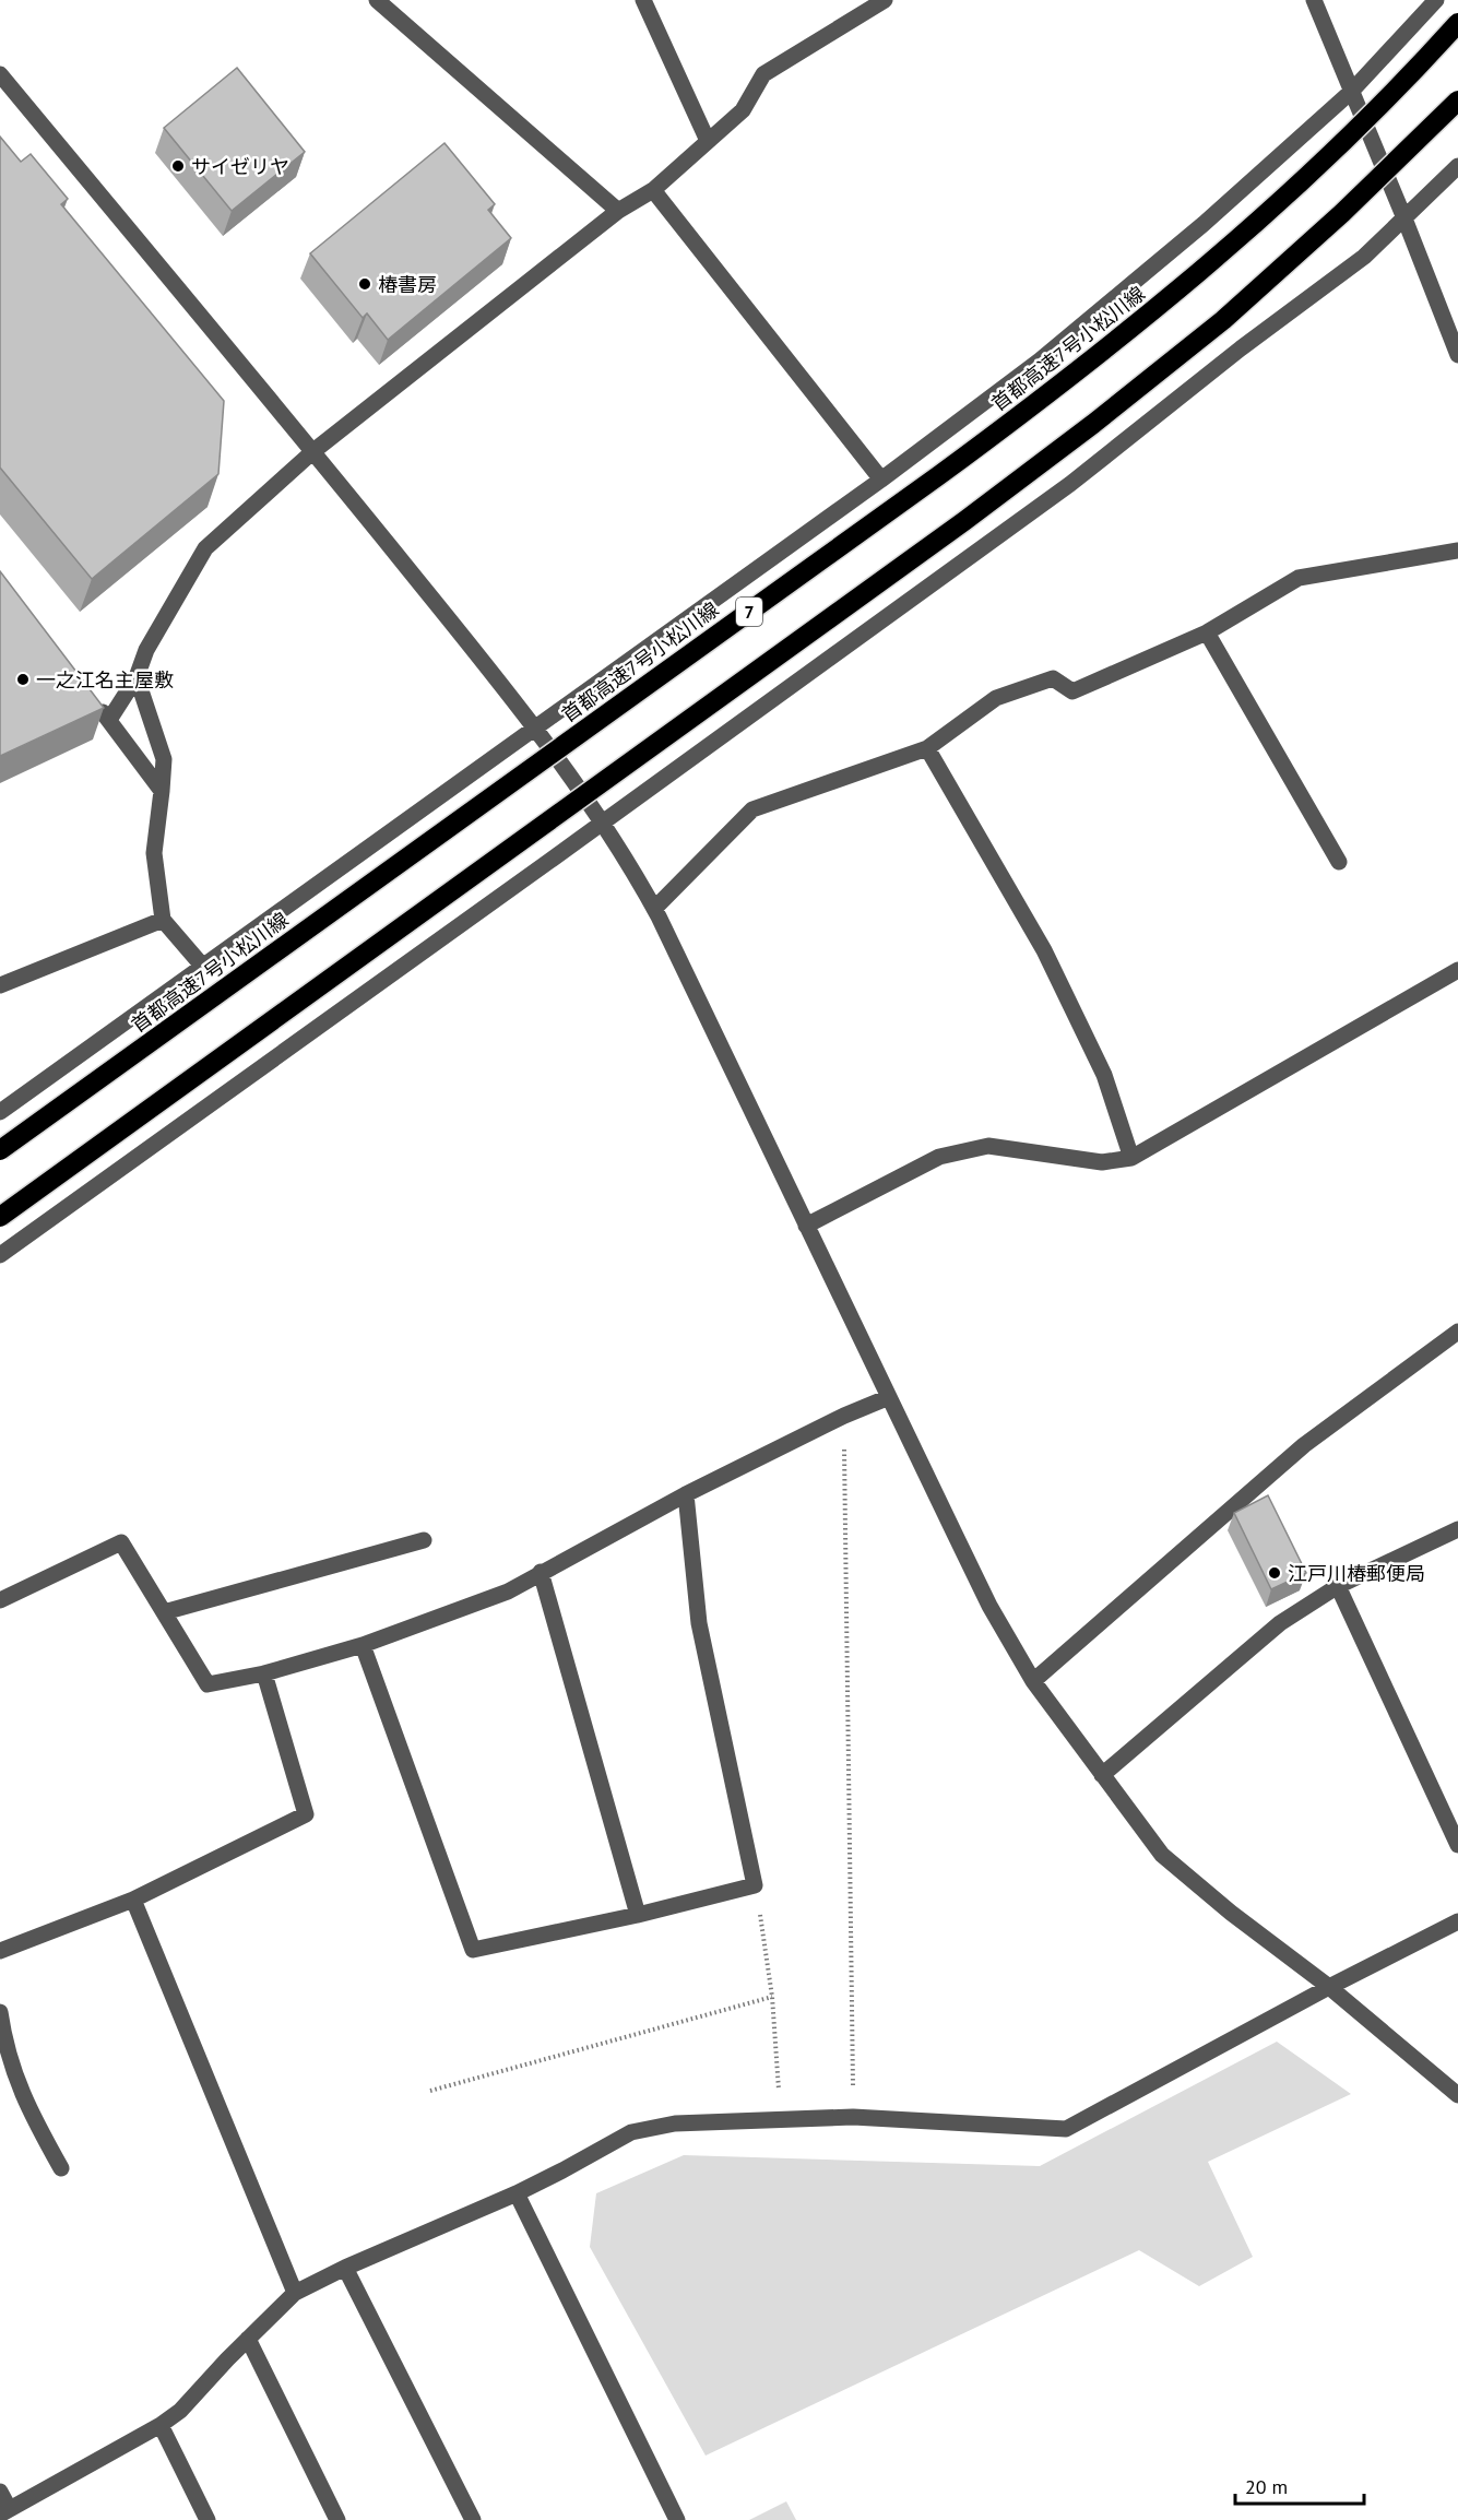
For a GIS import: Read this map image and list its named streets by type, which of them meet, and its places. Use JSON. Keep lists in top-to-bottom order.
{
  "streets": {
    "highway": ["首都高速7号小松川線", "7"]
  },
  "places": [
    "サイゼリヤ",
    "椿書房",
    "一之江名主屋敷",
    "江戸川椿郵便局"
  ],
  "scale_bar": "20 m"
}
